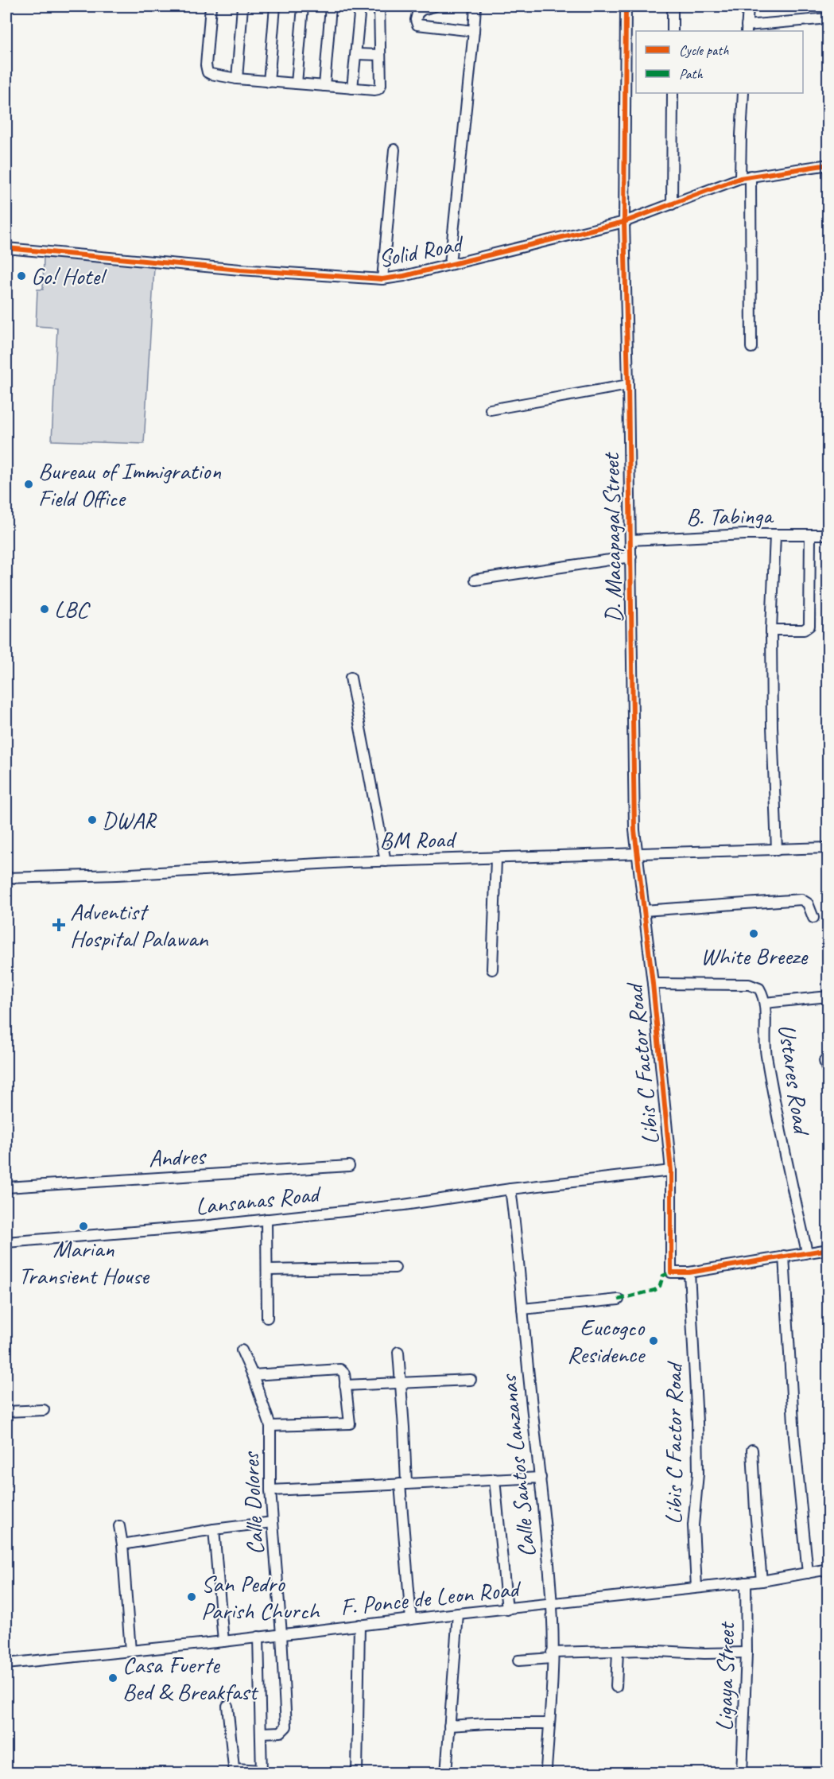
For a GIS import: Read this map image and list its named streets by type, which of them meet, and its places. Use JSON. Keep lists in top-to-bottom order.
{
  "streets": {
    "street": [
      "Solid Road",
      "B. Tabinga",
      "D. Macapagal Street",
      "BM Road",
      "Libis C Factor Road",
      "Ustares Road",
      "Andres",
      "Lansanas Road",
      "Calle Santos Lanzanas",
      "Calle Dolores",
      "F. Ponce de Leon Road",
      "Ligaya Street"
    ]
  },
  "crossings": [
    ["Solid Road", "D. Macapagal Street"],
    ["B. Tabinga", "D. Macapagal Street"],
    ["D. Macapagal Street", "BM Road"],
    ["D. Macapagal Street", "Libis C Factor Road"],
    ["BM Road", "Libis C Factor Road"],
    ["Libis C Factor Road", "Ustares Road"],
    ["Libis C Factor Road", "Lansanas Road"],
    ["Libis C Factor Road", "F. Ponce de Leon Road"],
    ["Lansanas Road", "Calle Santos Lanzanas"],
    ["Calle Santos Lanzanas", "F. Ponce de Leon Road"],
    ["Calle Dolores", "F. Ponce de Leon Road"],
    ["F. Ponce de Leon Road", "Ligaya Street"]
  ],
  "places": {
    "other": [
      "Go! Hotel",
      "Bureau of Immigration Field Office",
      "LBC",
      "DWAR",
      "White Breeze",
      "Marian Transient House",
      "Eucogco Residence",
      "San Pedro Parish Church",
      "Casa Fuerte Bed & Breakfast"
    ],
    "health": ["Adventist Hospital Palawan"]
  },
  "legend": ["Cycle path", "Path"]
}
